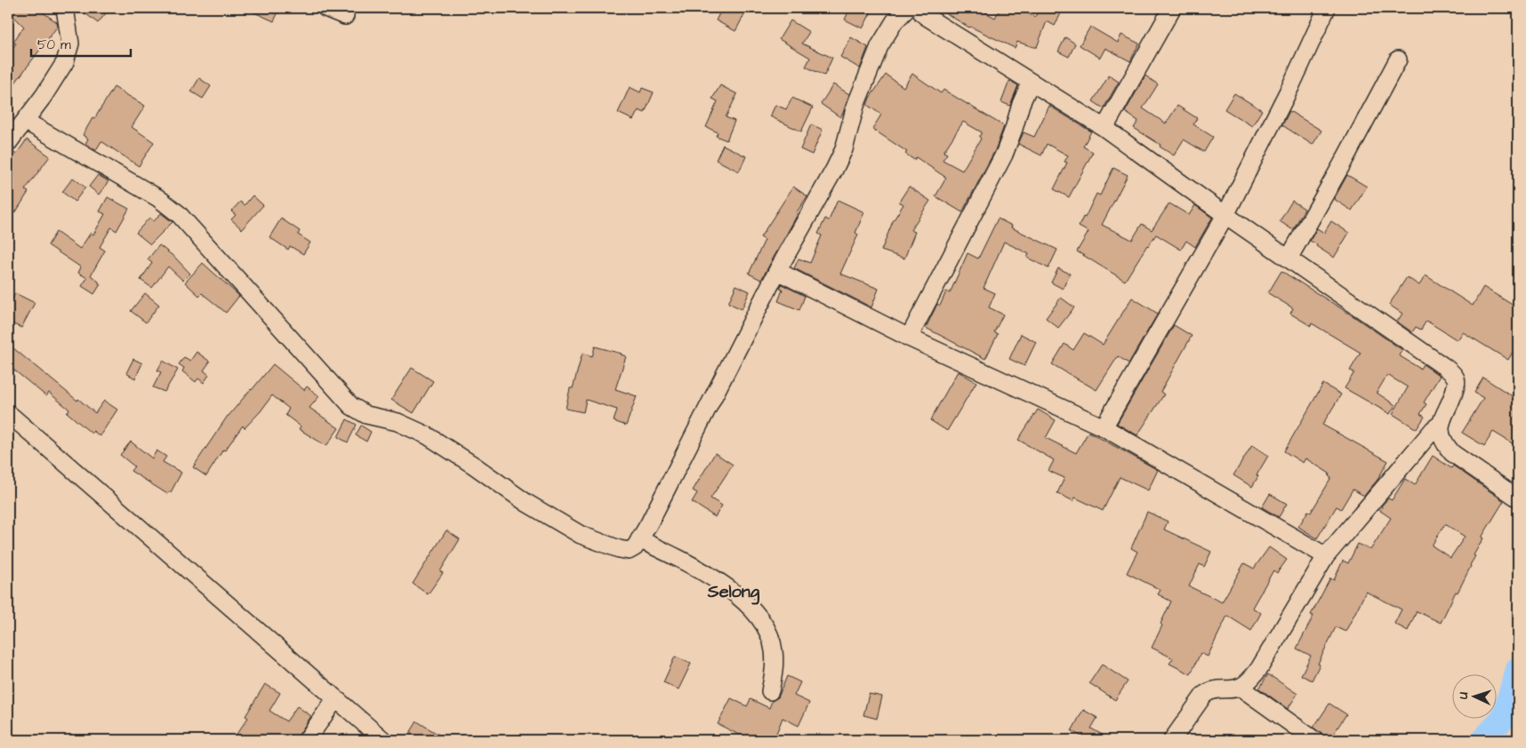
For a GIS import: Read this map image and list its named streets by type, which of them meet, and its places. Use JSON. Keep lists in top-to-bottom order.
{
  "districts": ["Selong"],
  "scale_bar": "50 m",
  "north": "left"
}
